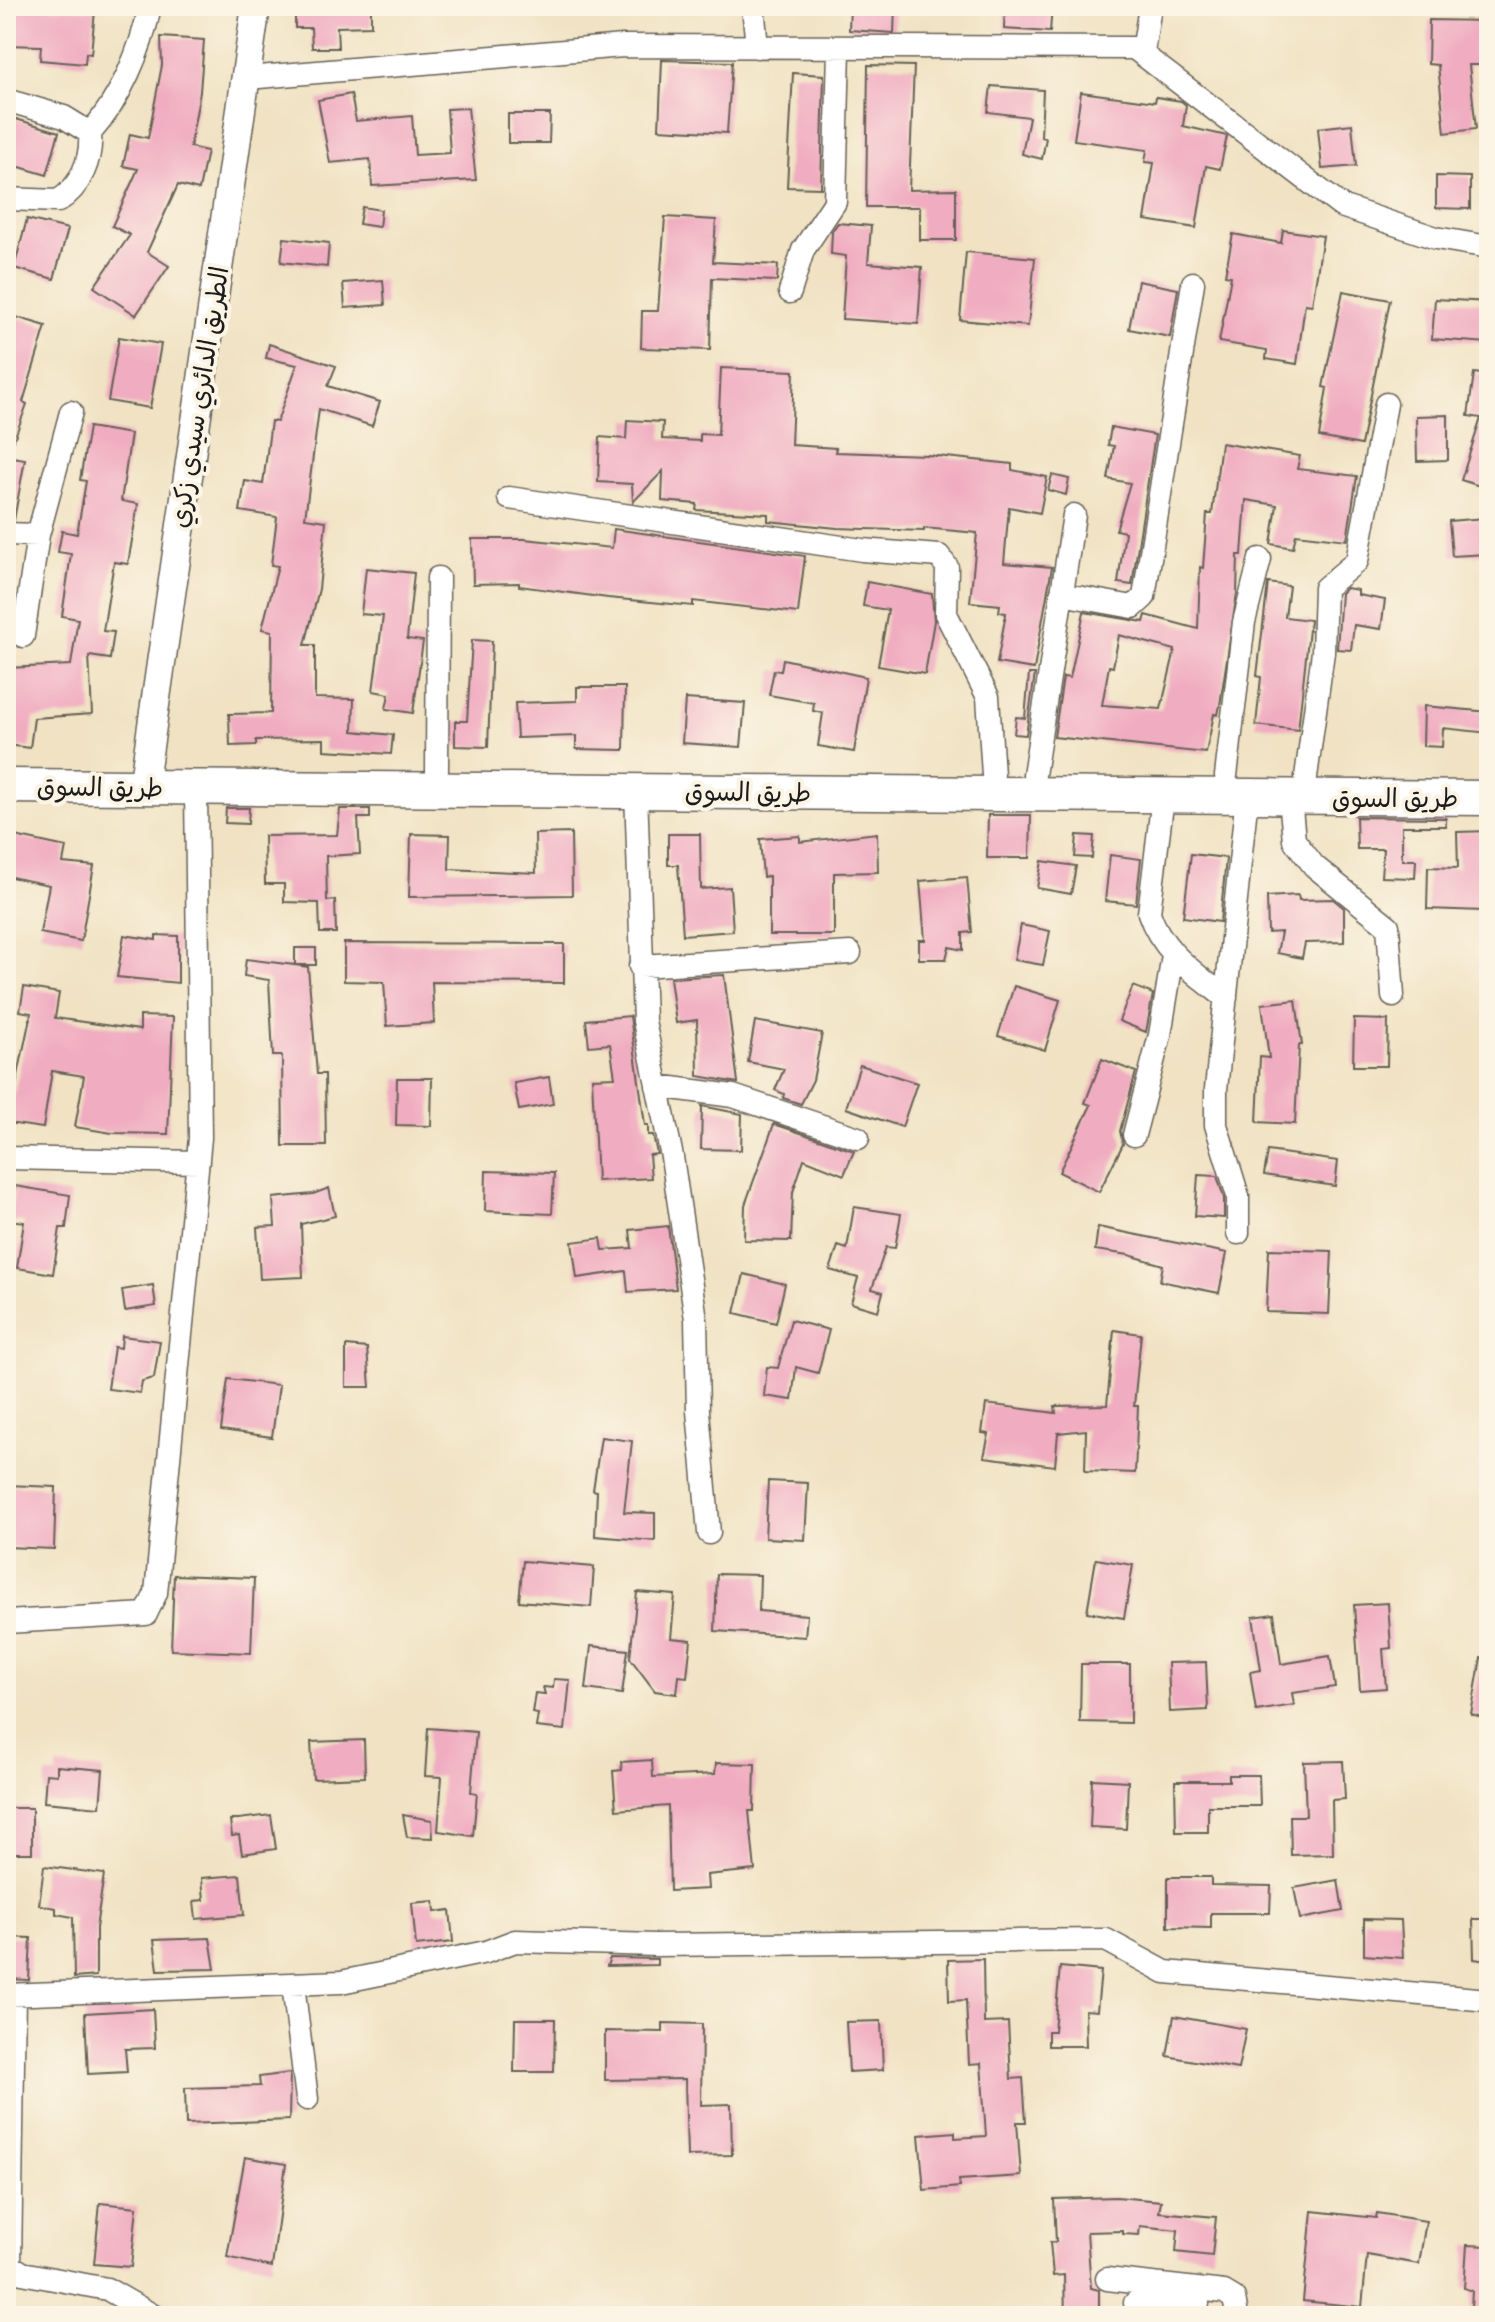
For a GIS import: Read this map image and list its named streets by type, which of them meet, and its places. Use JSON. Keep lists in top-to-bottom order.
{
  "streets": {
    "main road": ["طريق السوق"],
    "street": ["الطريق الدائري سيدي زكري"]
  },
  "crossings": [
    ["الطريق الدائري سيدي زكري", "طريق السوق"]
  ]
}
